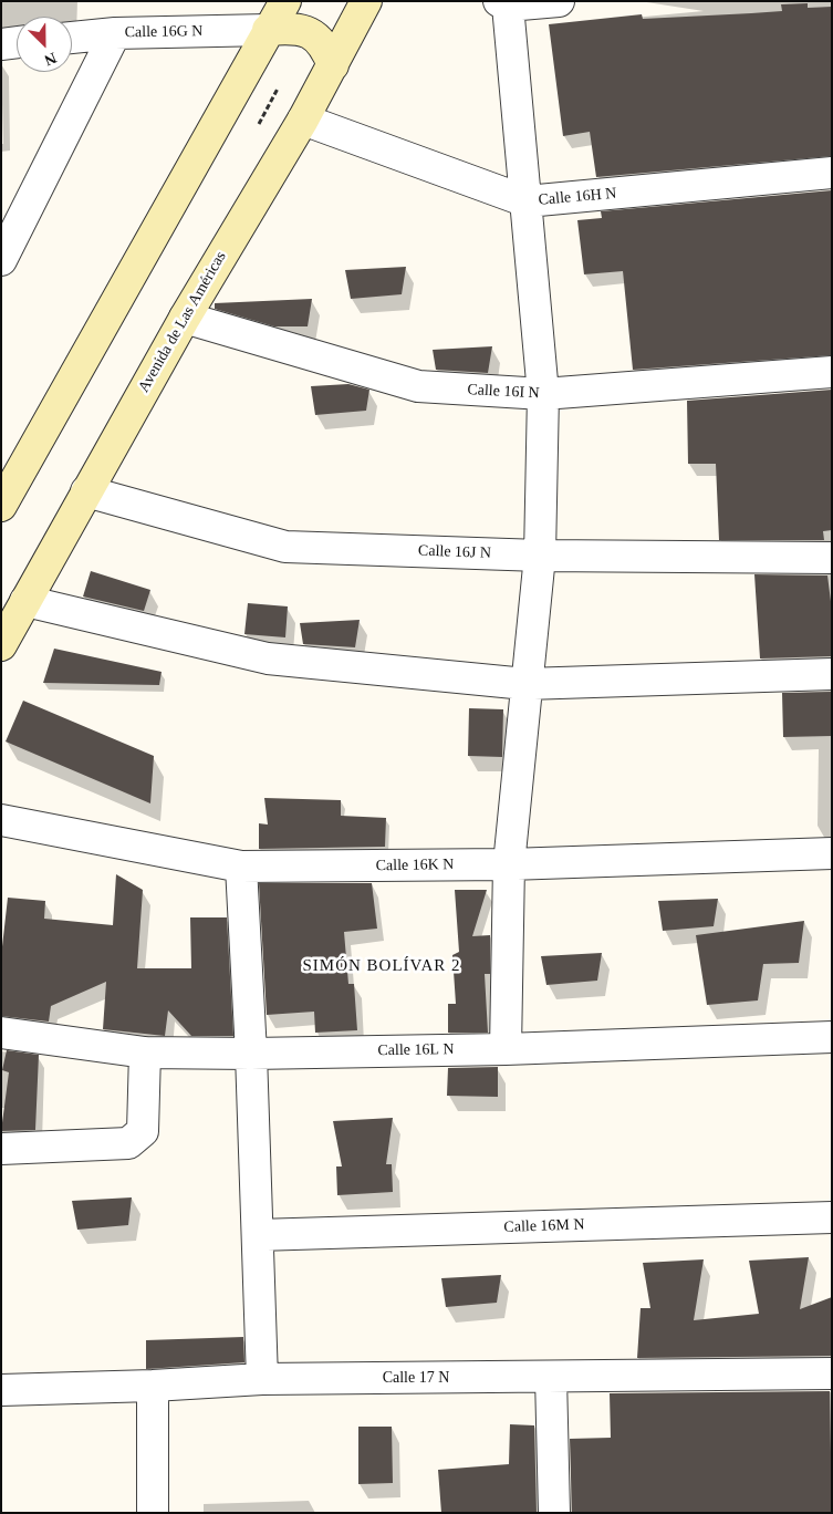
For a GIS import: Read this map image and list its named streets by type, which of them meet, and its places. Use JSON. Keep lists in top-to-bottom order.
{
  "streets": {
    "main road": ["Avenida de Las Américas"],
    "street": [
      "Calle 16G N",
      "Calle 16H N",
      "Calle 16I N",
      "Calle 16J N",
      "Calle 16K N",
      "Calle 16L N",
      "Calle 16M N",
      "Calle 17 N"
    ]
  },
  "crossings": [
    ["Calle 16H N", "Avenida de Las Américas"],
    ["Avenida de Las Américas", "Calle 16I N"],
    ["Avenida de Las Américas", "Calle 16J N"]
  ],
  "districts": ["SIMÓN BOLÍVAR 2"],
  "north": "bottom right"
}
